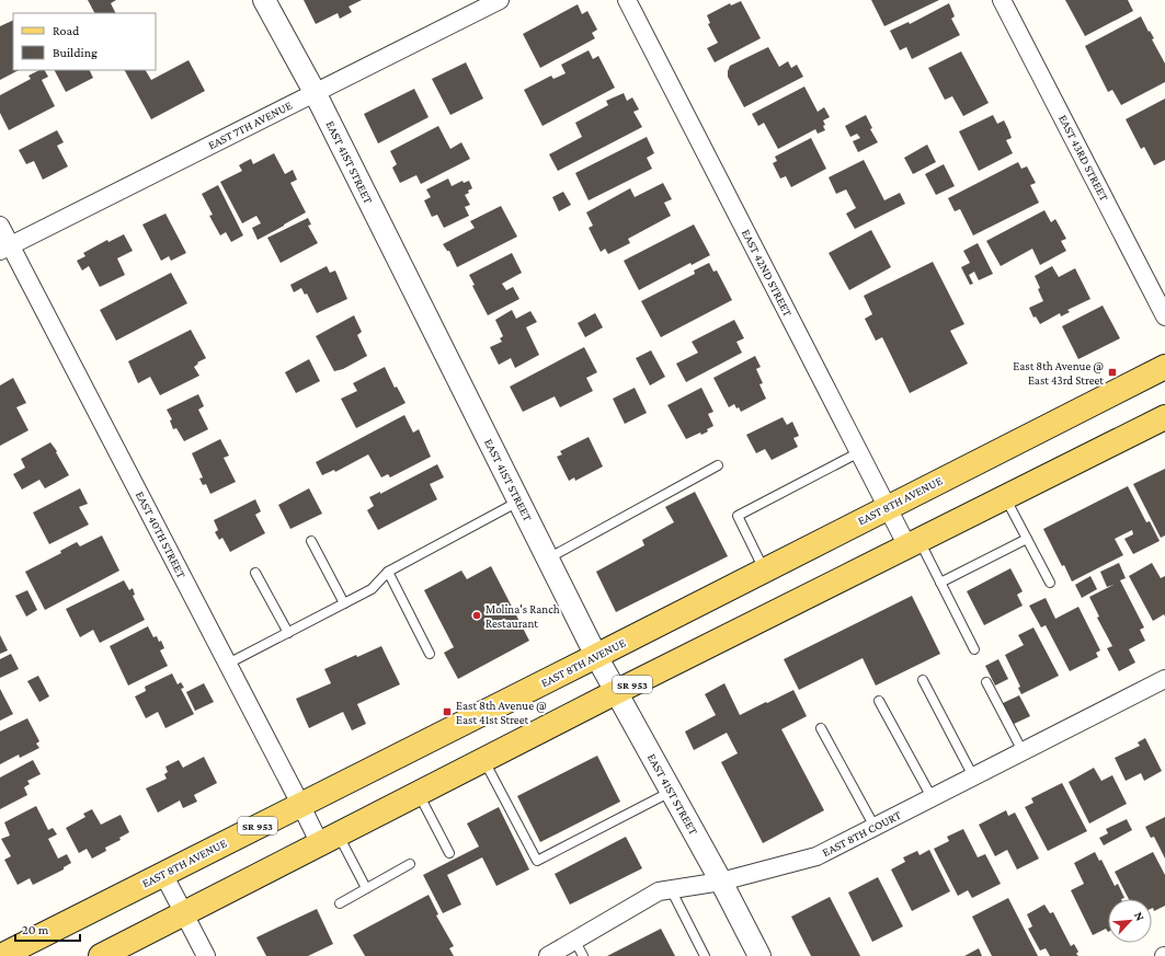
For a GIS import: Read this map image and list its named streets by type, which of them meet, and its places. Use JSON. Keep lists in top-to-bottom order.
{
  "streets": {
    "main road": ["EAST 8TH AVENUE", "SR 953"],
    "street": [
      "EAST 7TH AVENUE",
      "EAST 43RD STREET",
      "EAST 41ST STREET",
      "EAST 42ND STREET",
      "EAST 40TH STREET",
      "EAST 8TH COURT"
    ]
  },
  "crossings": [
    ["EAST 7TH AVENUE", "EAST 41ST STREET"],
    ["EAST 7TH AVENUE", "EAST 40TH STREET"],
    ["EAST 41ST STREET", "EAST 8TH AVENUE"],
    ["EAST 41ST STREET", "SR 953"],
    ["EAST 41ST STREET", "EAST 8TH COURT"],
    ["EAST 42ND STREET", "EAST 8TH AVENUE"],
    ["EAST 42ND STREET", "SR 953"],
    ["EAST 8TH AVENUE", "EAST 40TH STREET"],
    ["EAST 40TH STREET", "SR 953"]
  ],
  "places": {
    "transit": ["East 8th Avenue @ East 43rd Street", "East 8th Avenue @ East 41st Street"],
    "other": ["Molina's Ranch Restaurant"]
  },
  "legend": ["Road", "Building"],
  "scale_bar": "20 m",
  "north": "top right"
}
